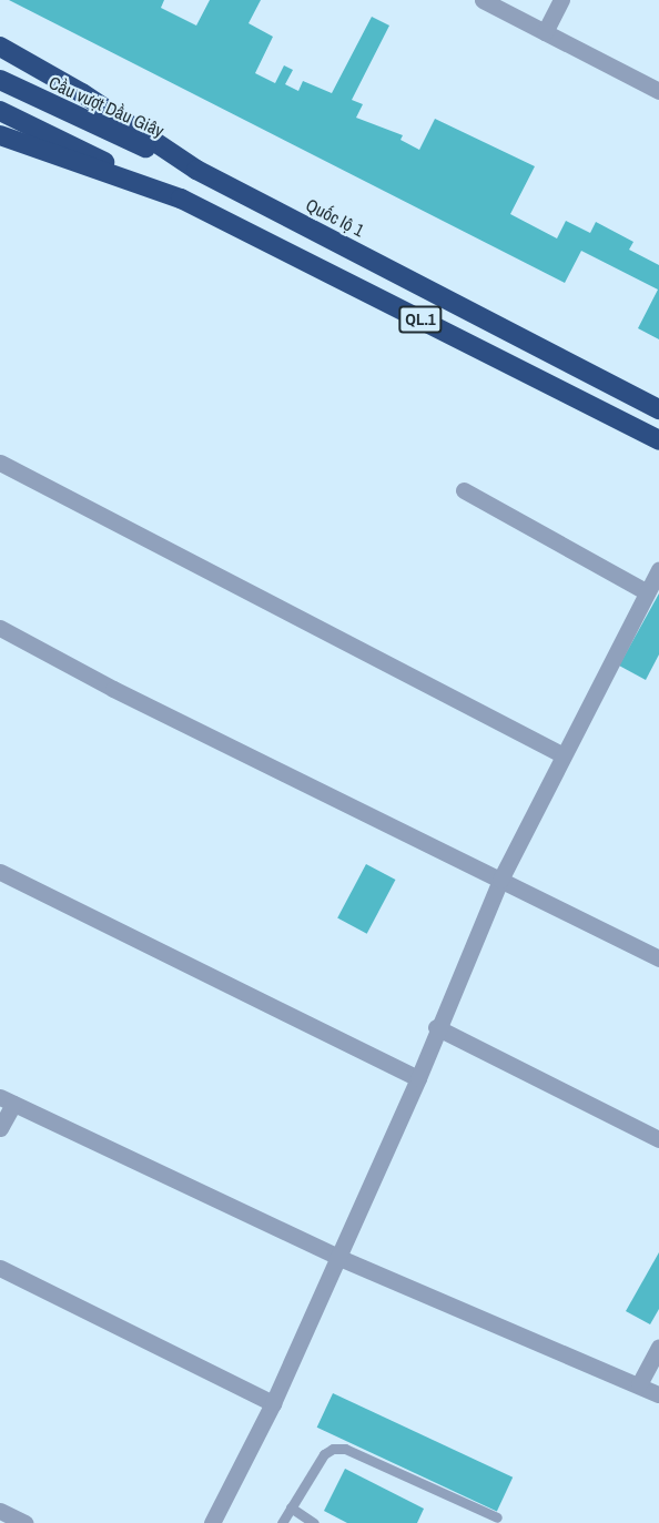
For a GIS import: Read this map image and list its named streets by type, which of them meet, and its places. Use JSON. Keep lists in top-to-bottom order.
{
  "streets": {
    "highway": ["Cầu vượt Dầu Giây", "Quốc lộ 1", "QL.1"]
  },
  "crossings": [
    ["Cầu vượt Dầu Giây", "Quốc lộ 1"]
  ]
}
